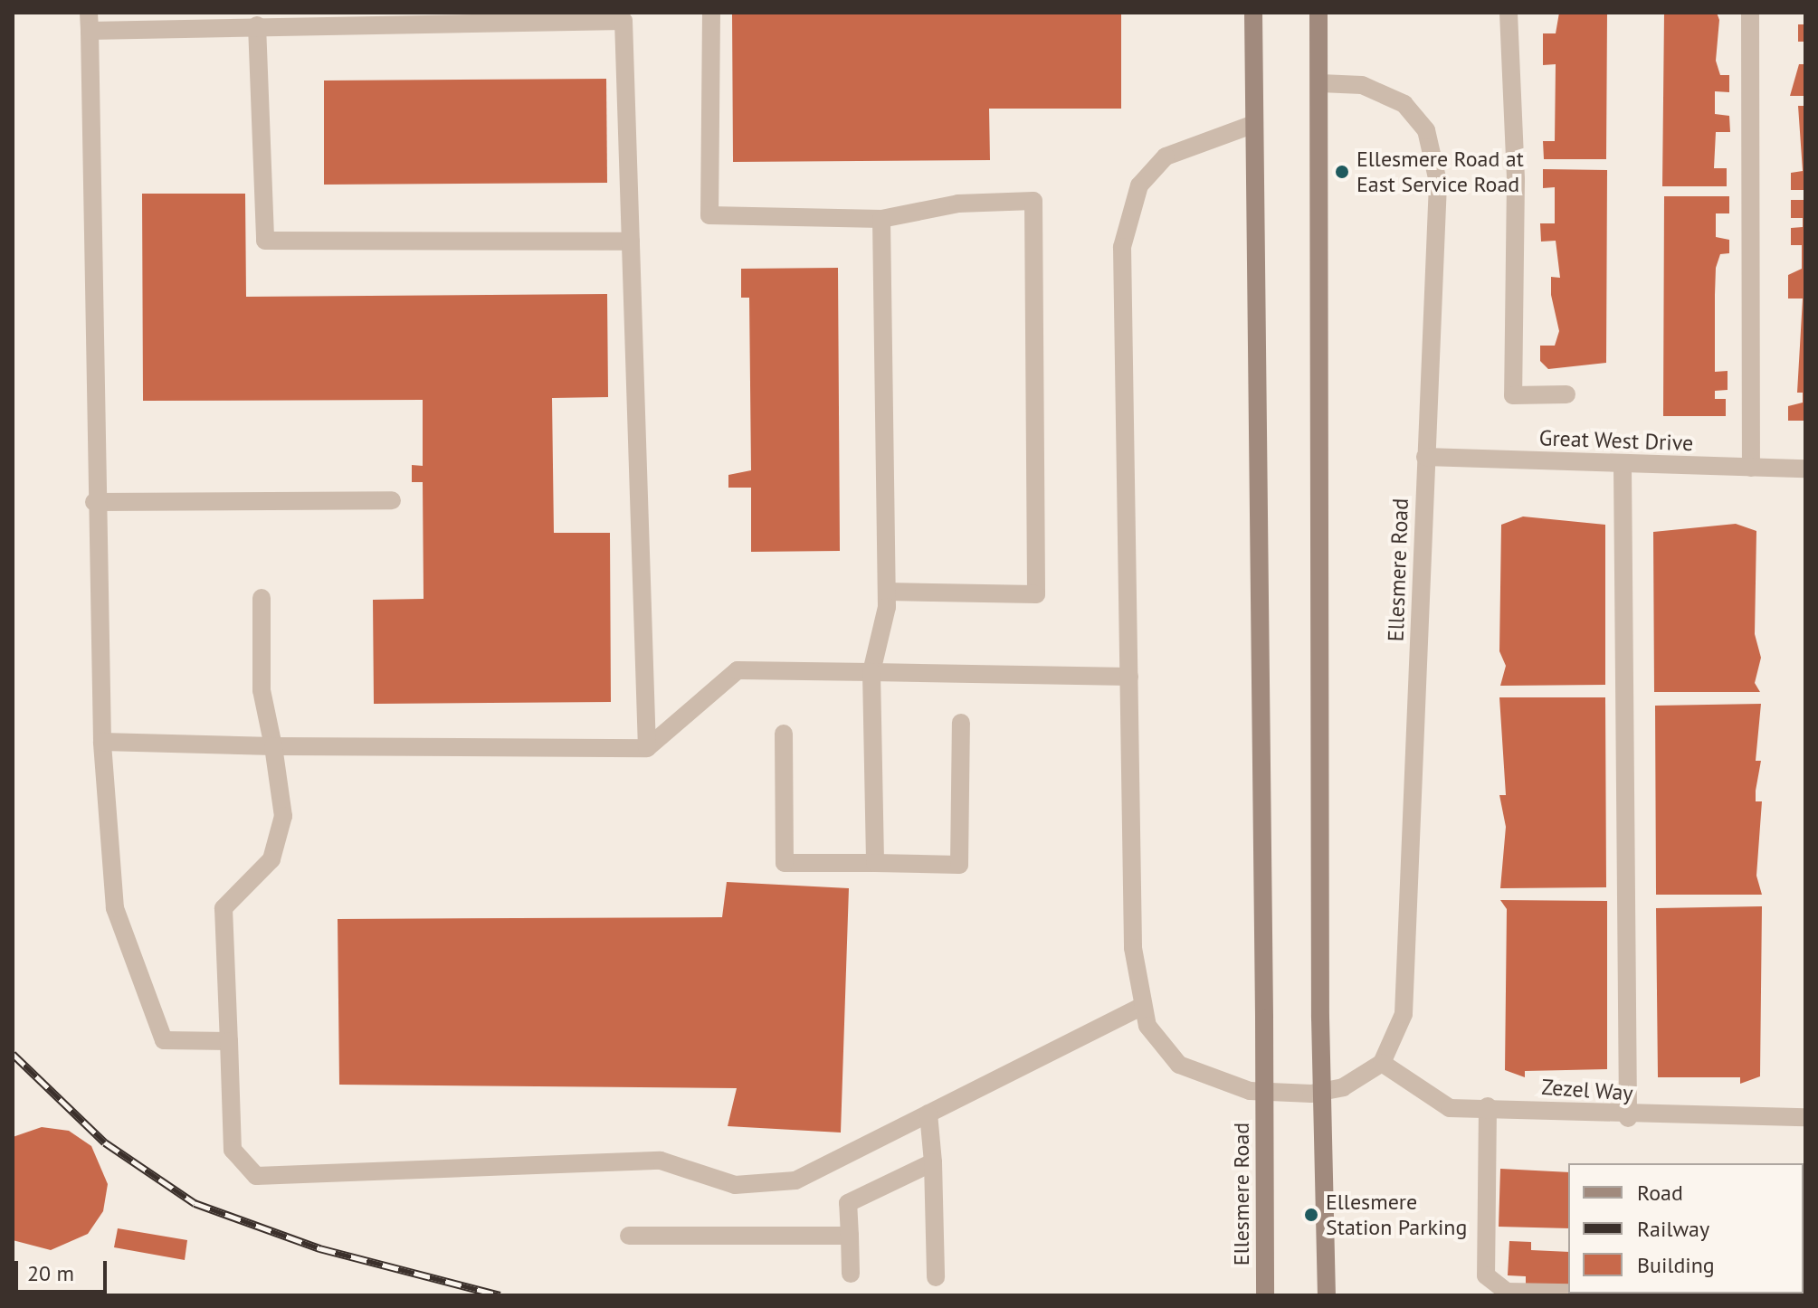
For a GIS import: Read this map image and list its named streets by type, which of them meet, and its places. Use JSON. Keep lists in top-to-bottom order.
{
  "streets": {
    "main road": ["Ellesmere Road"],
    "street": ["Great West Drive", "Zezel Way"]
  },
  "crossings": [
    ["Great West Drive", "Ellesmere Road"],
    ["Ellesmere Road", "Zezel Way"]
  ],
  "places": ["Ellesmere Road at East Service Road", "Ellesmere Station Parking"],
  "legend": ["Road", "Railway", "Building"],
  "scale_bar": "20 m"
}
